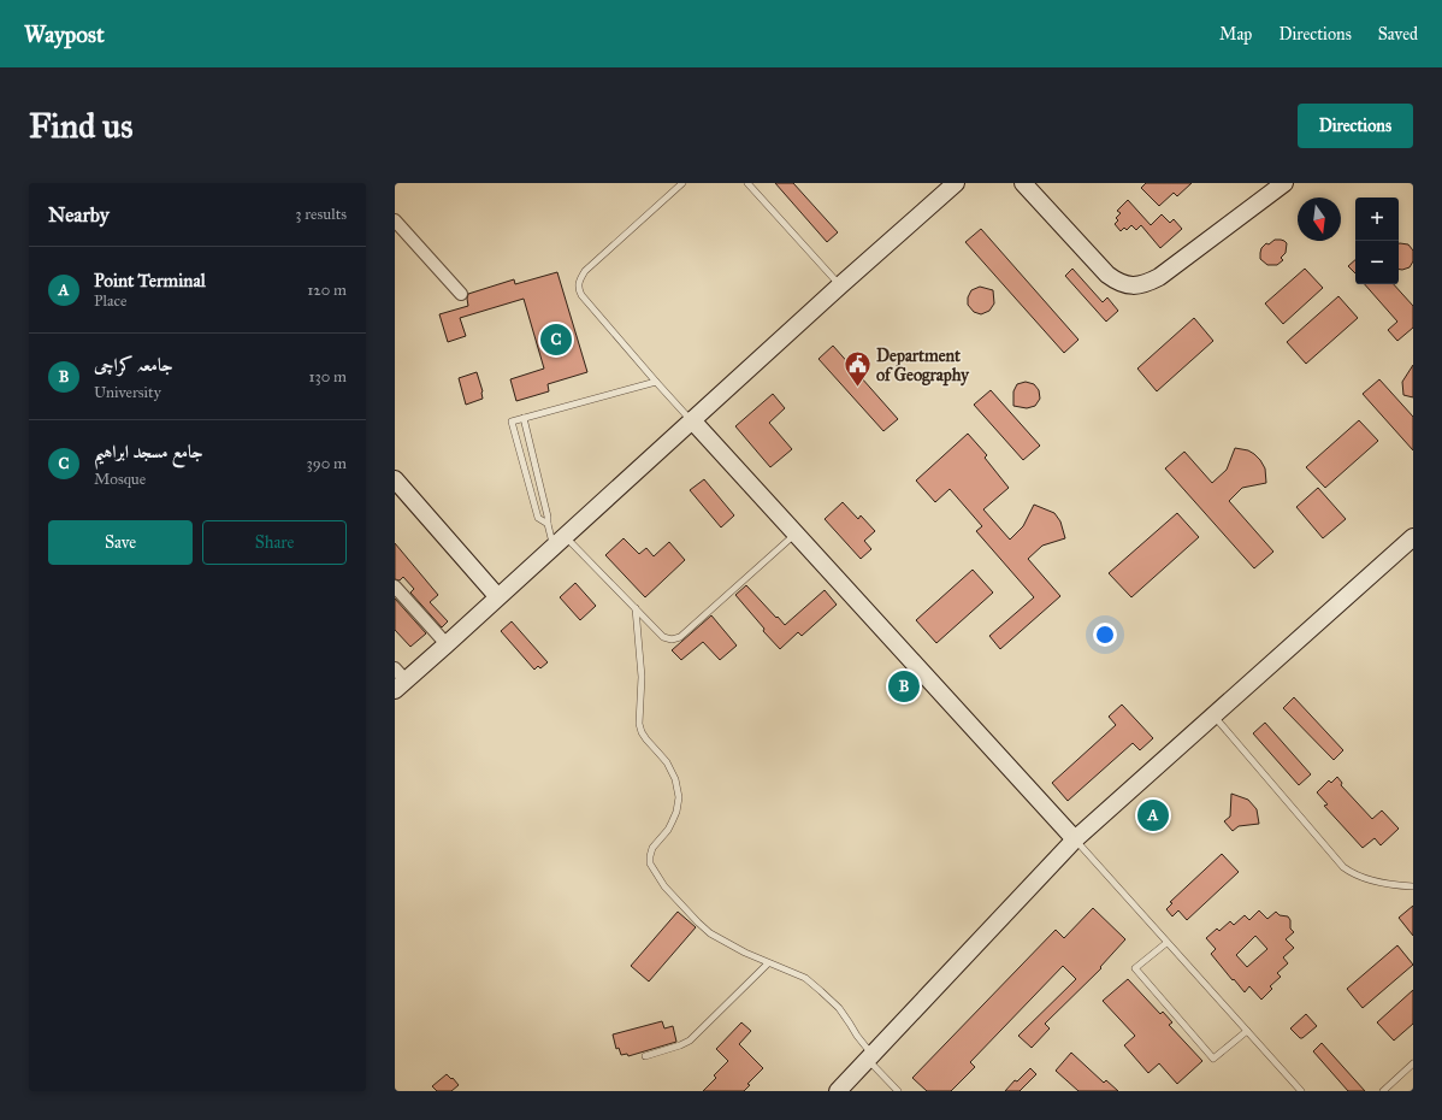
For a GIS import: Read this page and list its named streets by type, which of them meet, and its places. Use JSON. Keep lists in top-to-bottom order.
{
  "places": {
    "public building": ["Department of Geography"]
  },
  "north": "bottom",
  "page": {
    "header": "Waypost",
    "nav": ["Map", "Directions", "Saved"],
    "buttons": [
      "Directions",
      ["Save", "Share"]
    ],
    "title": "Find us",
    "heading": ["Nearby", "3 results"],
    "map_buttons": ["+", "−"],
    "list": [
      {
        "mark": "A",
        "name": "Point Terminal",
        "note": "Place",
        "value": "120 m"
      },
      {
        "mark": "B",
        "name": "جامعہ کراچی",
        "note": "University",
        "value": "130 m"
      },
      {
        "mark": "C",
        "name": "جامع مسجد ابراہیم",
        "note": "Mosque",
        "value": "390 m"
      }
    ],
    "pins": ["C", "B", "A"]
  }
}
